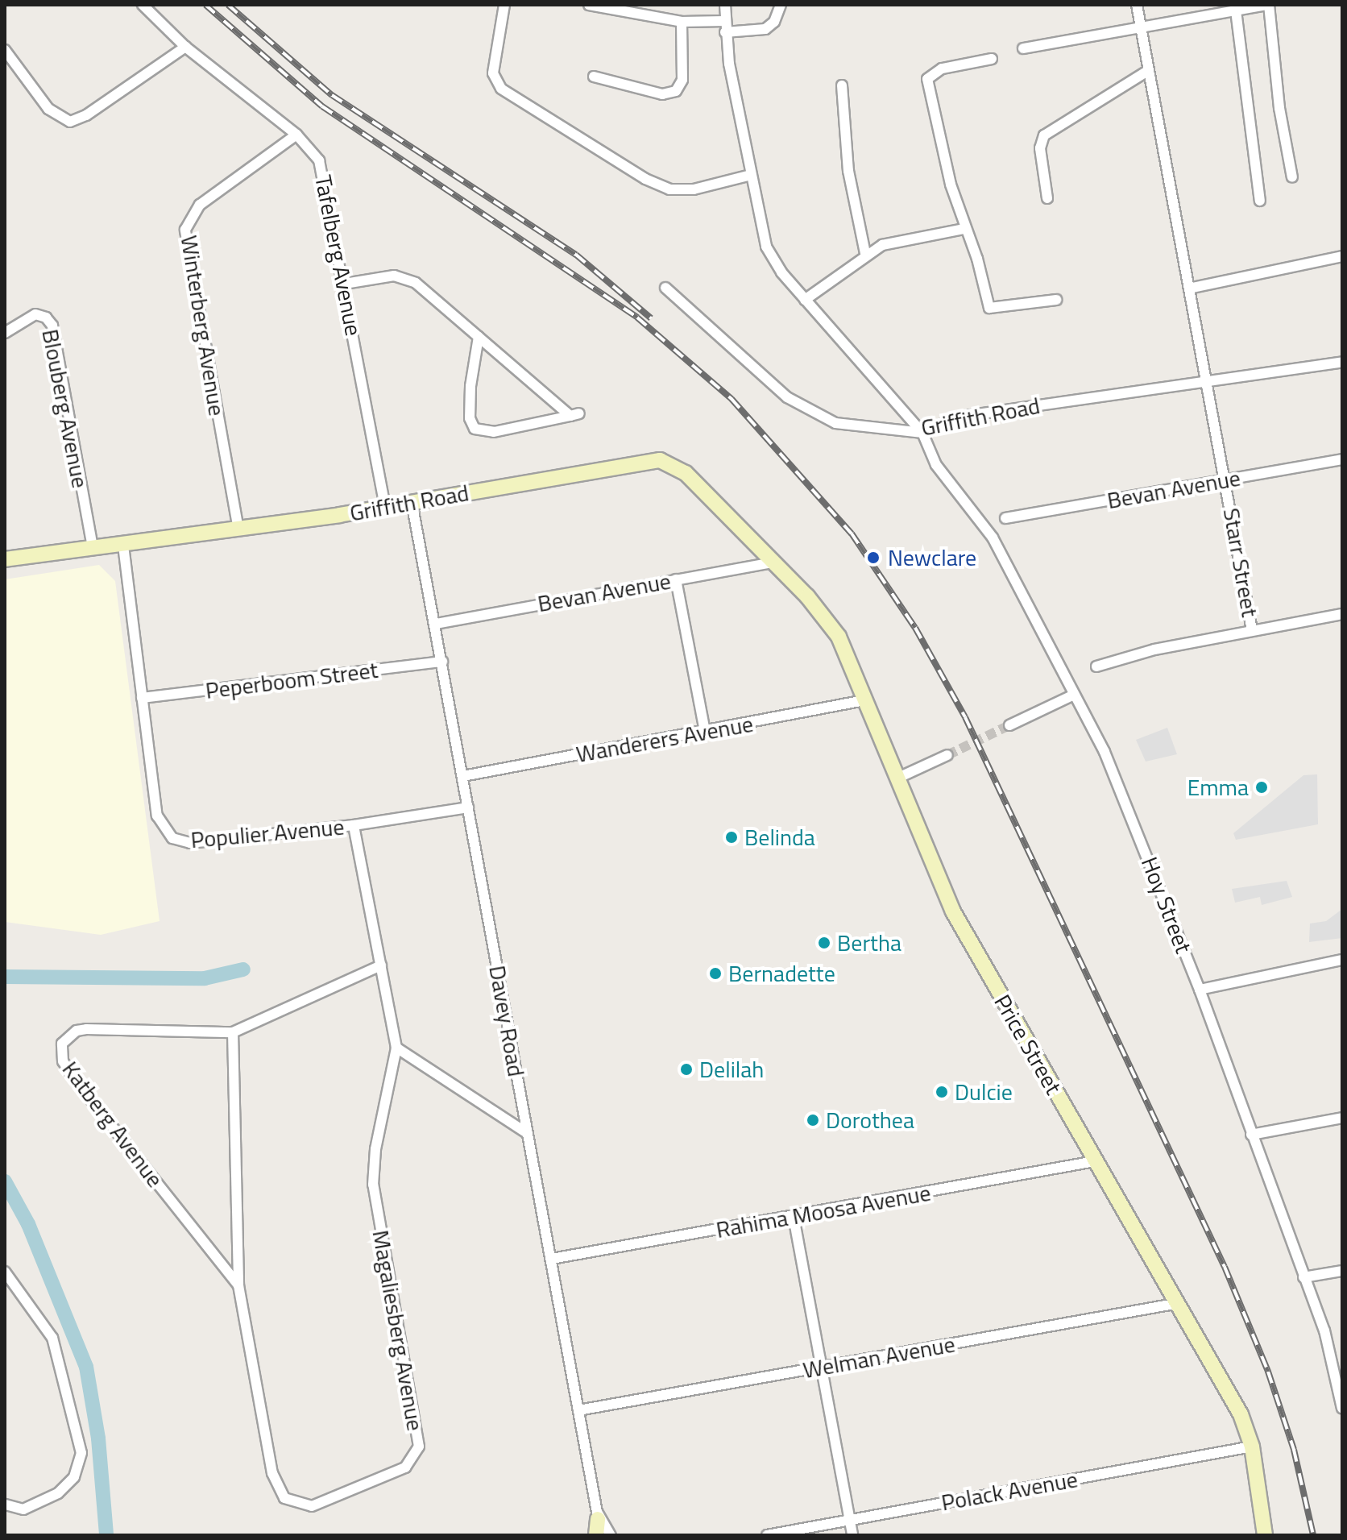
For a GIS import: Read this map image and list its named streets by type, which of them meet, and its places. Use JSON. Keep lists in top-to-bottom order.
{
  "streets": {
    "street": [
      "Tafelberg Avenue",
      "Winterberg Avenue",
      "Blouberg Avenue",
      "Griffith Road",
      "Bevan Avenue",
      "Starr Street",
      "Peperboom Street",
      "Wanderers Avenue",
      "Populier Avenue",
      "Hoy Street",
      "Davey Road",
      "Price Street",
      "Katberg Avenue",
      "Rahima Moosa Avenue",
      "Magaliesberg Avenue",
      "Welman Avenue",
      "Polack Avenue"
    ]
  },
  "crossings": [
    ["Tafelberg Avenue", "Winterberg Avenue"],
    ["Tafelberg Avenue", "Griffith Road"],
    ["Winterberg Avenue", "Griffith Road"],
    ["Blouberg Avenue", "Griffith Road"],
    ["Griffith Road", "Bevan Avenue"],
    ["Griffith Road", "Starr Street"],
    ["Griffith Road", "Populier Avenue"],
    ["Griffith Road", "Hoy Street"],
    ["Griffith Road", "Davey Road"],
    ["Griffith Road", "Price Street"],
    ["Bevan Avenue", "Starr Street"],
    ["Bevan Avenue", "Davey Road"],
    ["Bevan Avenue", "Price Street"],
    ["Peperboom Street", "Populier Avenue"],
    ["Peperboom Street", "Davey Road"],
    ["Wanderers Avenue", "Davey Road"],
    ["Wanderers Avenue", "Price Street"],
    ["Populier Avenue", "Davey Road"],
    ["Populier Avenue", "Magaliesberg Avenue"],
    ["Davey Road", "Rahima Moosa Avenue"],
    ["Davey Road", "Welman Avenue"],
    ["Price Street", "Rahima Moosa Avenue"],
    ["Price Street", "Welman Avenue"],
    ["Price Street", "Polack Avenue"],
    ["Katberg Avenue", "Magaliesberg Avenue"]
  ],
  "places": [
    "Newclare",
    "Emma",
    "Belinda",
    "Bertha",
    "Bernadette",
    "Delilah",
    "Dulcie",
    "Dorothea"
  ]
}
